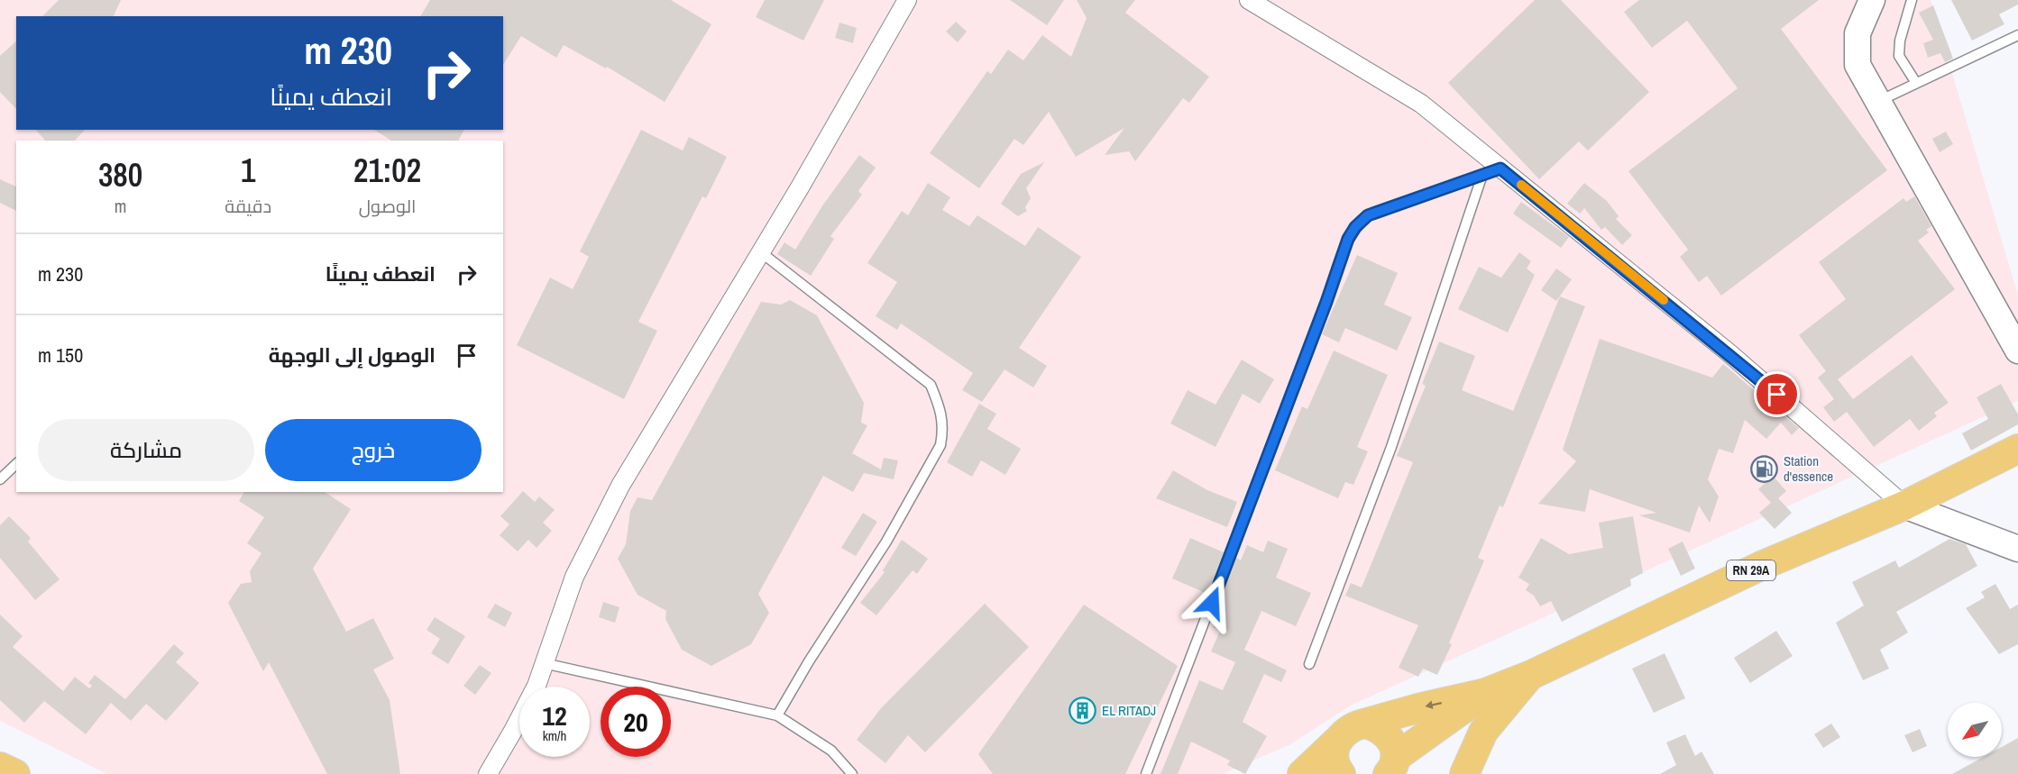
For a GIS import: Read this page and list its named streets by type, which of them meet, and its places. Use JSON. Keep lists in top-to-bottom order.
{
  "streets": {
    "main road": ["RN 29A"]
  },
  "places": {
    "fuel station": ["Station d'essence"],
    "building": ["EL RITADJ"]
  },
  "north": "bottom left",
  "page": {
    "turn": ["230 m", "انعطف يمينًا"],
    "eta": [
      "21:02",
      "الوصول",
      "1",
      "دقيقة",
      "380",
      "m"
    ],
    "list": [
      {
        "name": "انعطف يمينًا",
        "value": "230 m"
      },
      {
        "name": "الوصول إلى الوجهة",
        "value": "150 m"
      }
    ],
    "buttons": ["خروج", "مشاركة"],
    "speed": "12 km/h",
    "limit": "20"
  }
}
